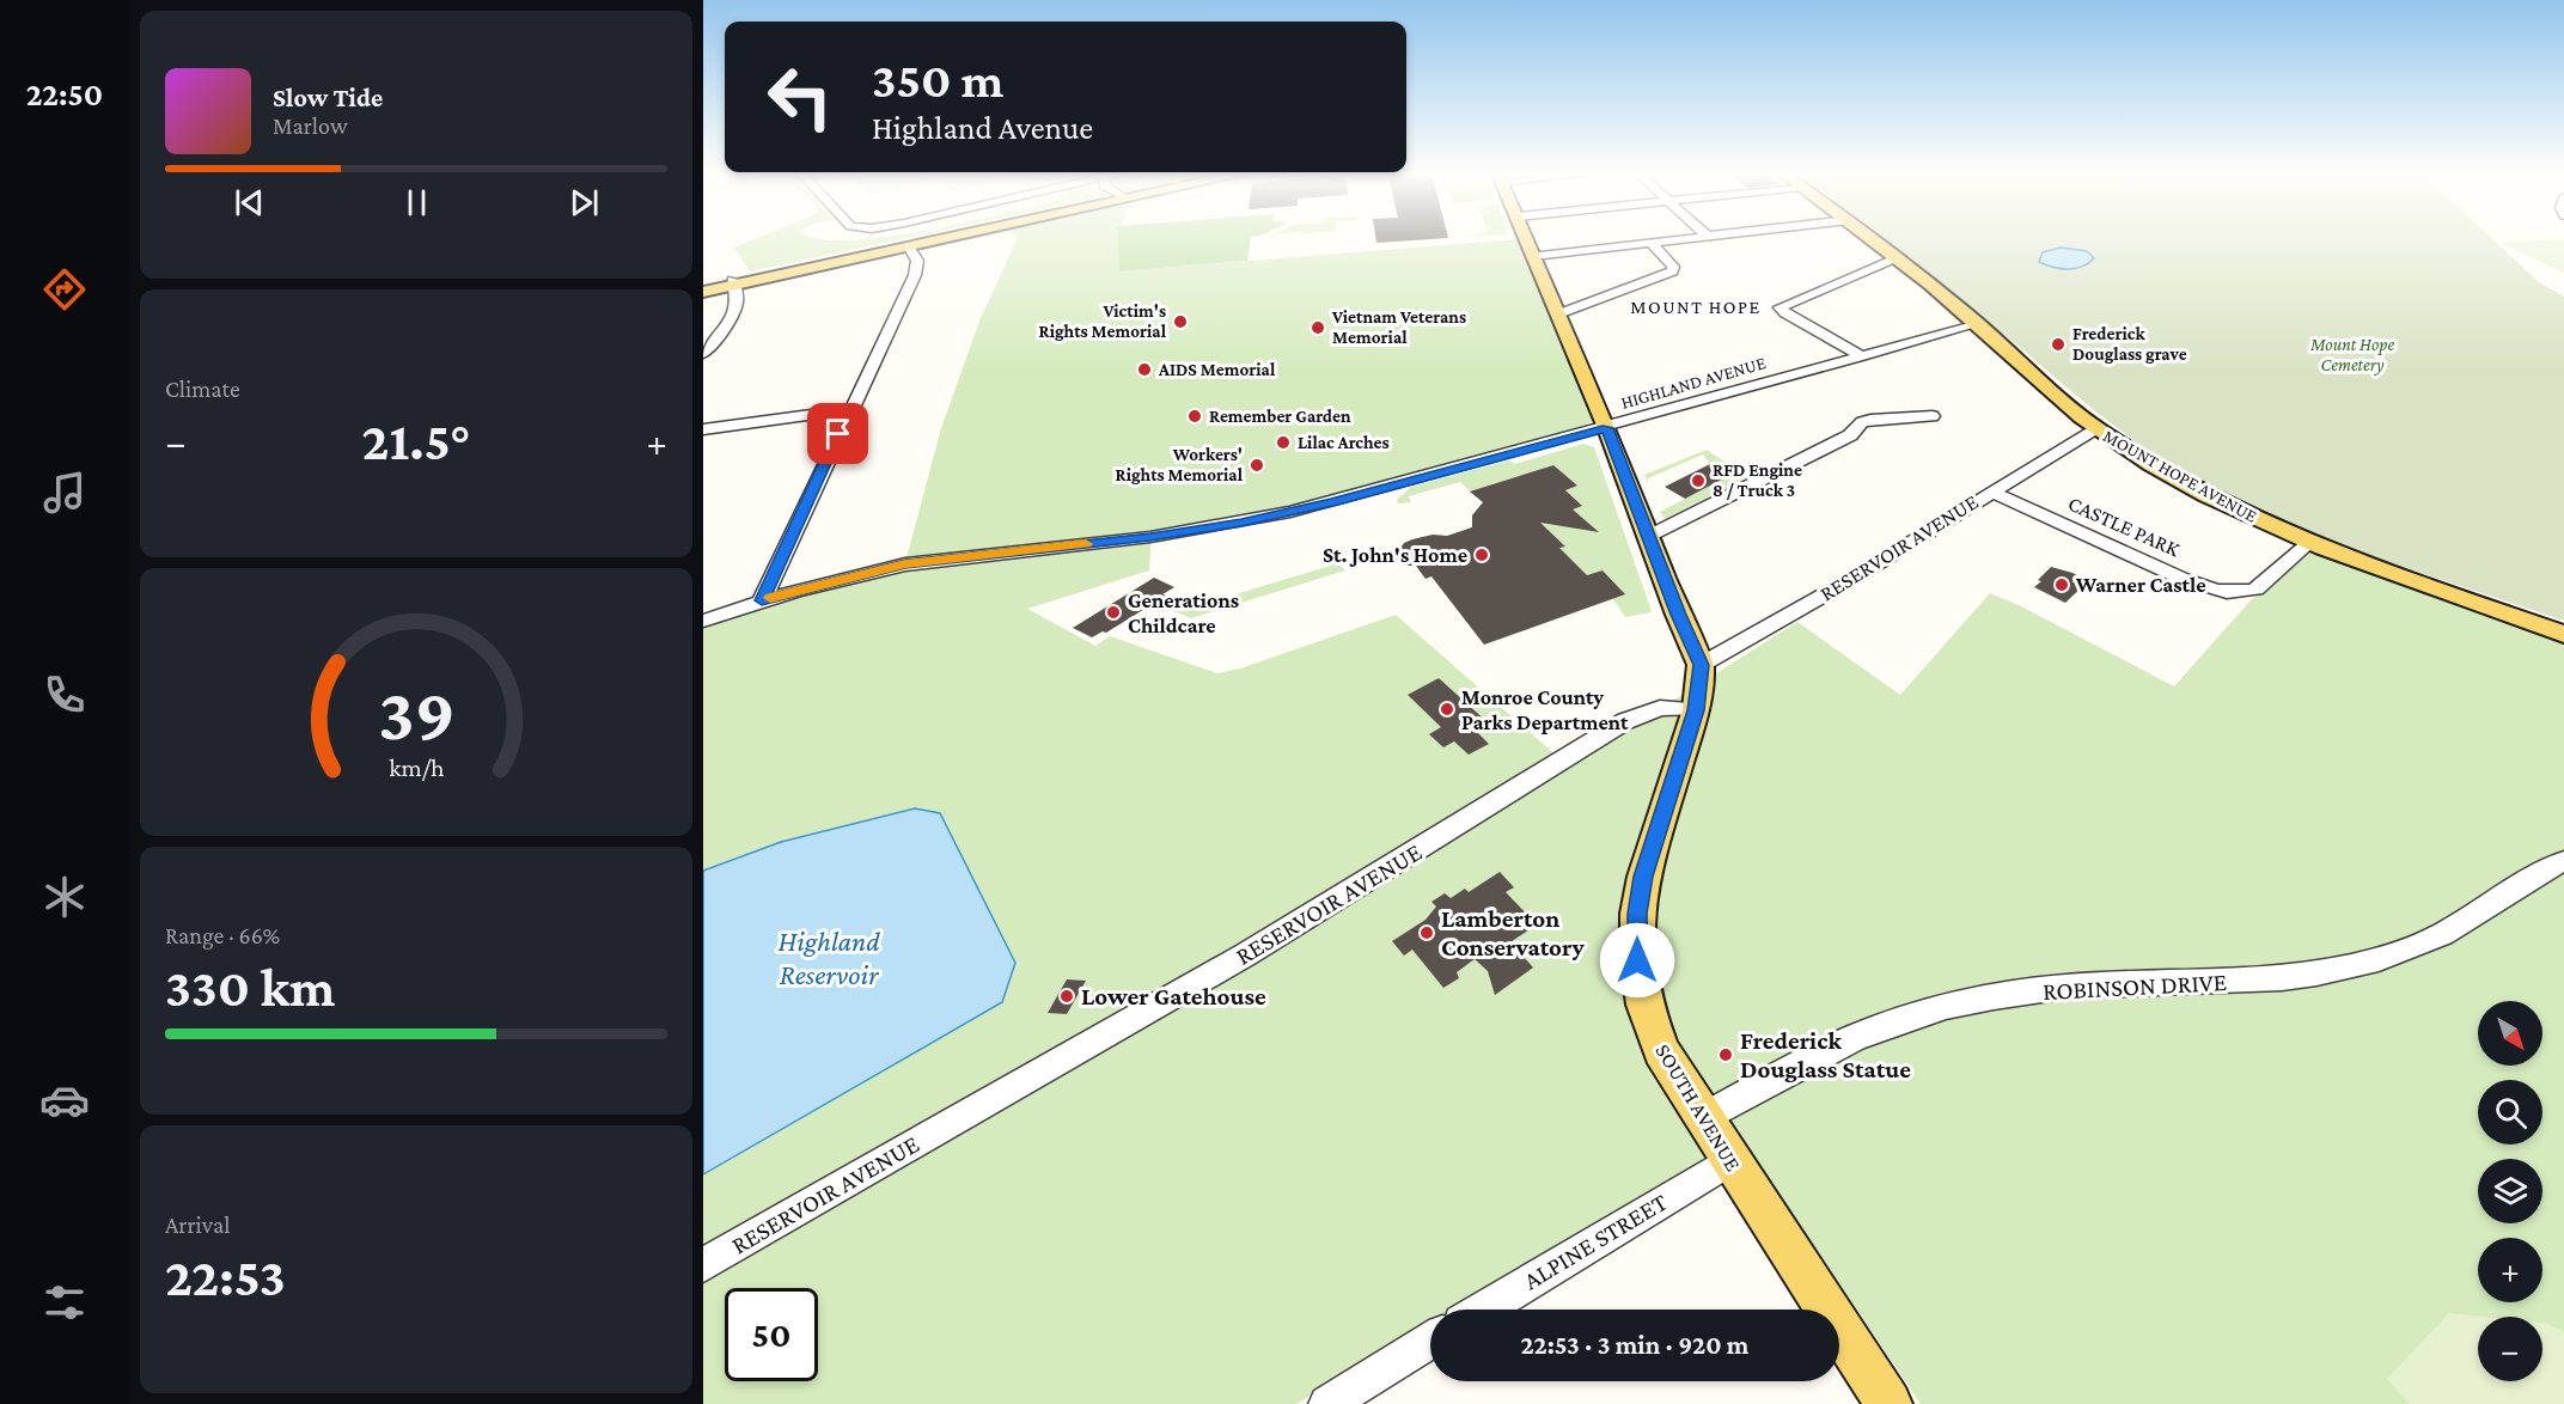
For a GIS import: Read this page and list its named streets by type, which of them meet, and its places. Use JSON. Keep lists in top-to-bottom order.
{
  "streets": {
    "main road": ["MOUNT HOPE AVENUE", "SOUTH AVENUE"],
    "street": [
      "HIGHLAND AVENUE",
      "CASTLE PARK",
      "RESERVOIR AVENUE",
      "ROBINSON DRIVE",
      "ALPINE STREET"
    ]
  },
  "crossings": [
    ["HIGHLAND AVENUE", "MOUNT HOPE AVENUE"],
    ["MOUNT HOPE AVENUE", "CASTLE PARK"],
    ["MOUNT HOPE AVENUE", "RESERVOIR AVENUE"],
    ["CASTLE PARK", "RESERVOIR AVENUE"],
    ["RESERVOIR AVENUE", "SOUTH AVENUE"],
    ["ROBINSON DRIVE", "SOUTH AVENUE"],
    ["SOUTH AVENUE", "ALPINE STREET"]
  ],
  "districts": ["MOUNT HOPE"],
  "water": ["Highland Reservoir"],
  "parks": ["Mount Hope Cemetery"],
  "places": [
    "Victim's Rights Memorial",
    "Vietnam Veterans Memorial",
    "Frederick Douglass grave",
    "AIDS Memorial",
    "Remember Garden",
    "Lilac Arches",
    "Workers' Rights Memorial",
    "RFD Engine 8 / Truck 3",
    "St. John's Home",
    "Warner Castle",
    "Generations Childcare",
    "Monroe County Parks Department",
    "Lamberton Conservatory",
    "Lower Gatehouse",
    "Frederick Douglass Statue"
  ],
  "north": "bottom right",
  "page": {
    "tabs": "22:50",
    "turn": ["350 m", "Highland Avenue"],
    "song": ["Slow Tide", "Marlow"],
    "tile": [
      "Climate",
      ["Range · 66%", "330 km"],
      ["Arrival", "22:53"]
    ],
    "heat": ["−", "21.5°", "+"],
    "map_buttons": ["+", "−"],
    "limit": "50",
    "trip": "22:53 · 3 min · 920 m",
    "gauge": ["39", "km/h"]
  }
}
